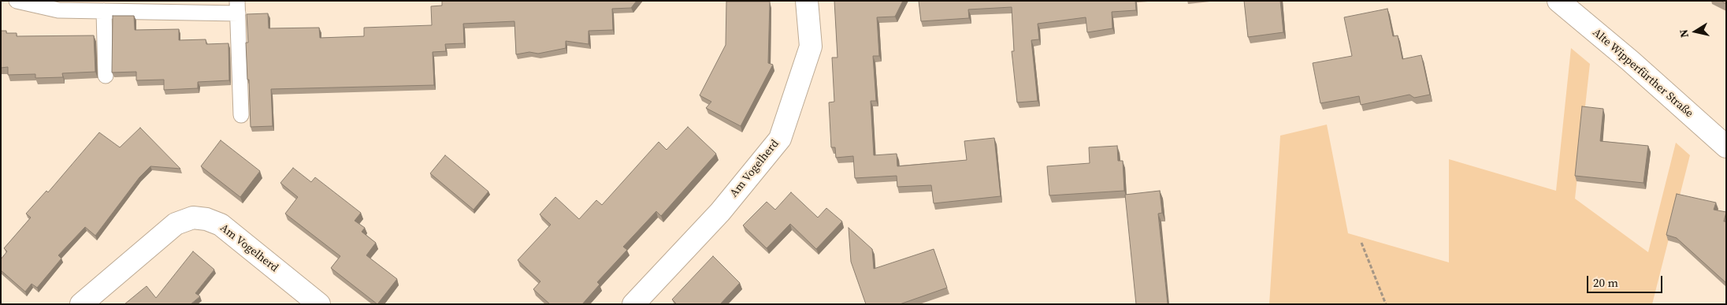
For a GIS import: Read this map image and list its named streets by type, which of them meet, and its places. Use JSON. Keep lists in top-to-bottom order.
{
  "streets": {
    "street": ["Alte Wipperfürther Straße", "Am Vogelherd"]
  },
  "scale_bar": "20 m",
  "north": "left"
}
